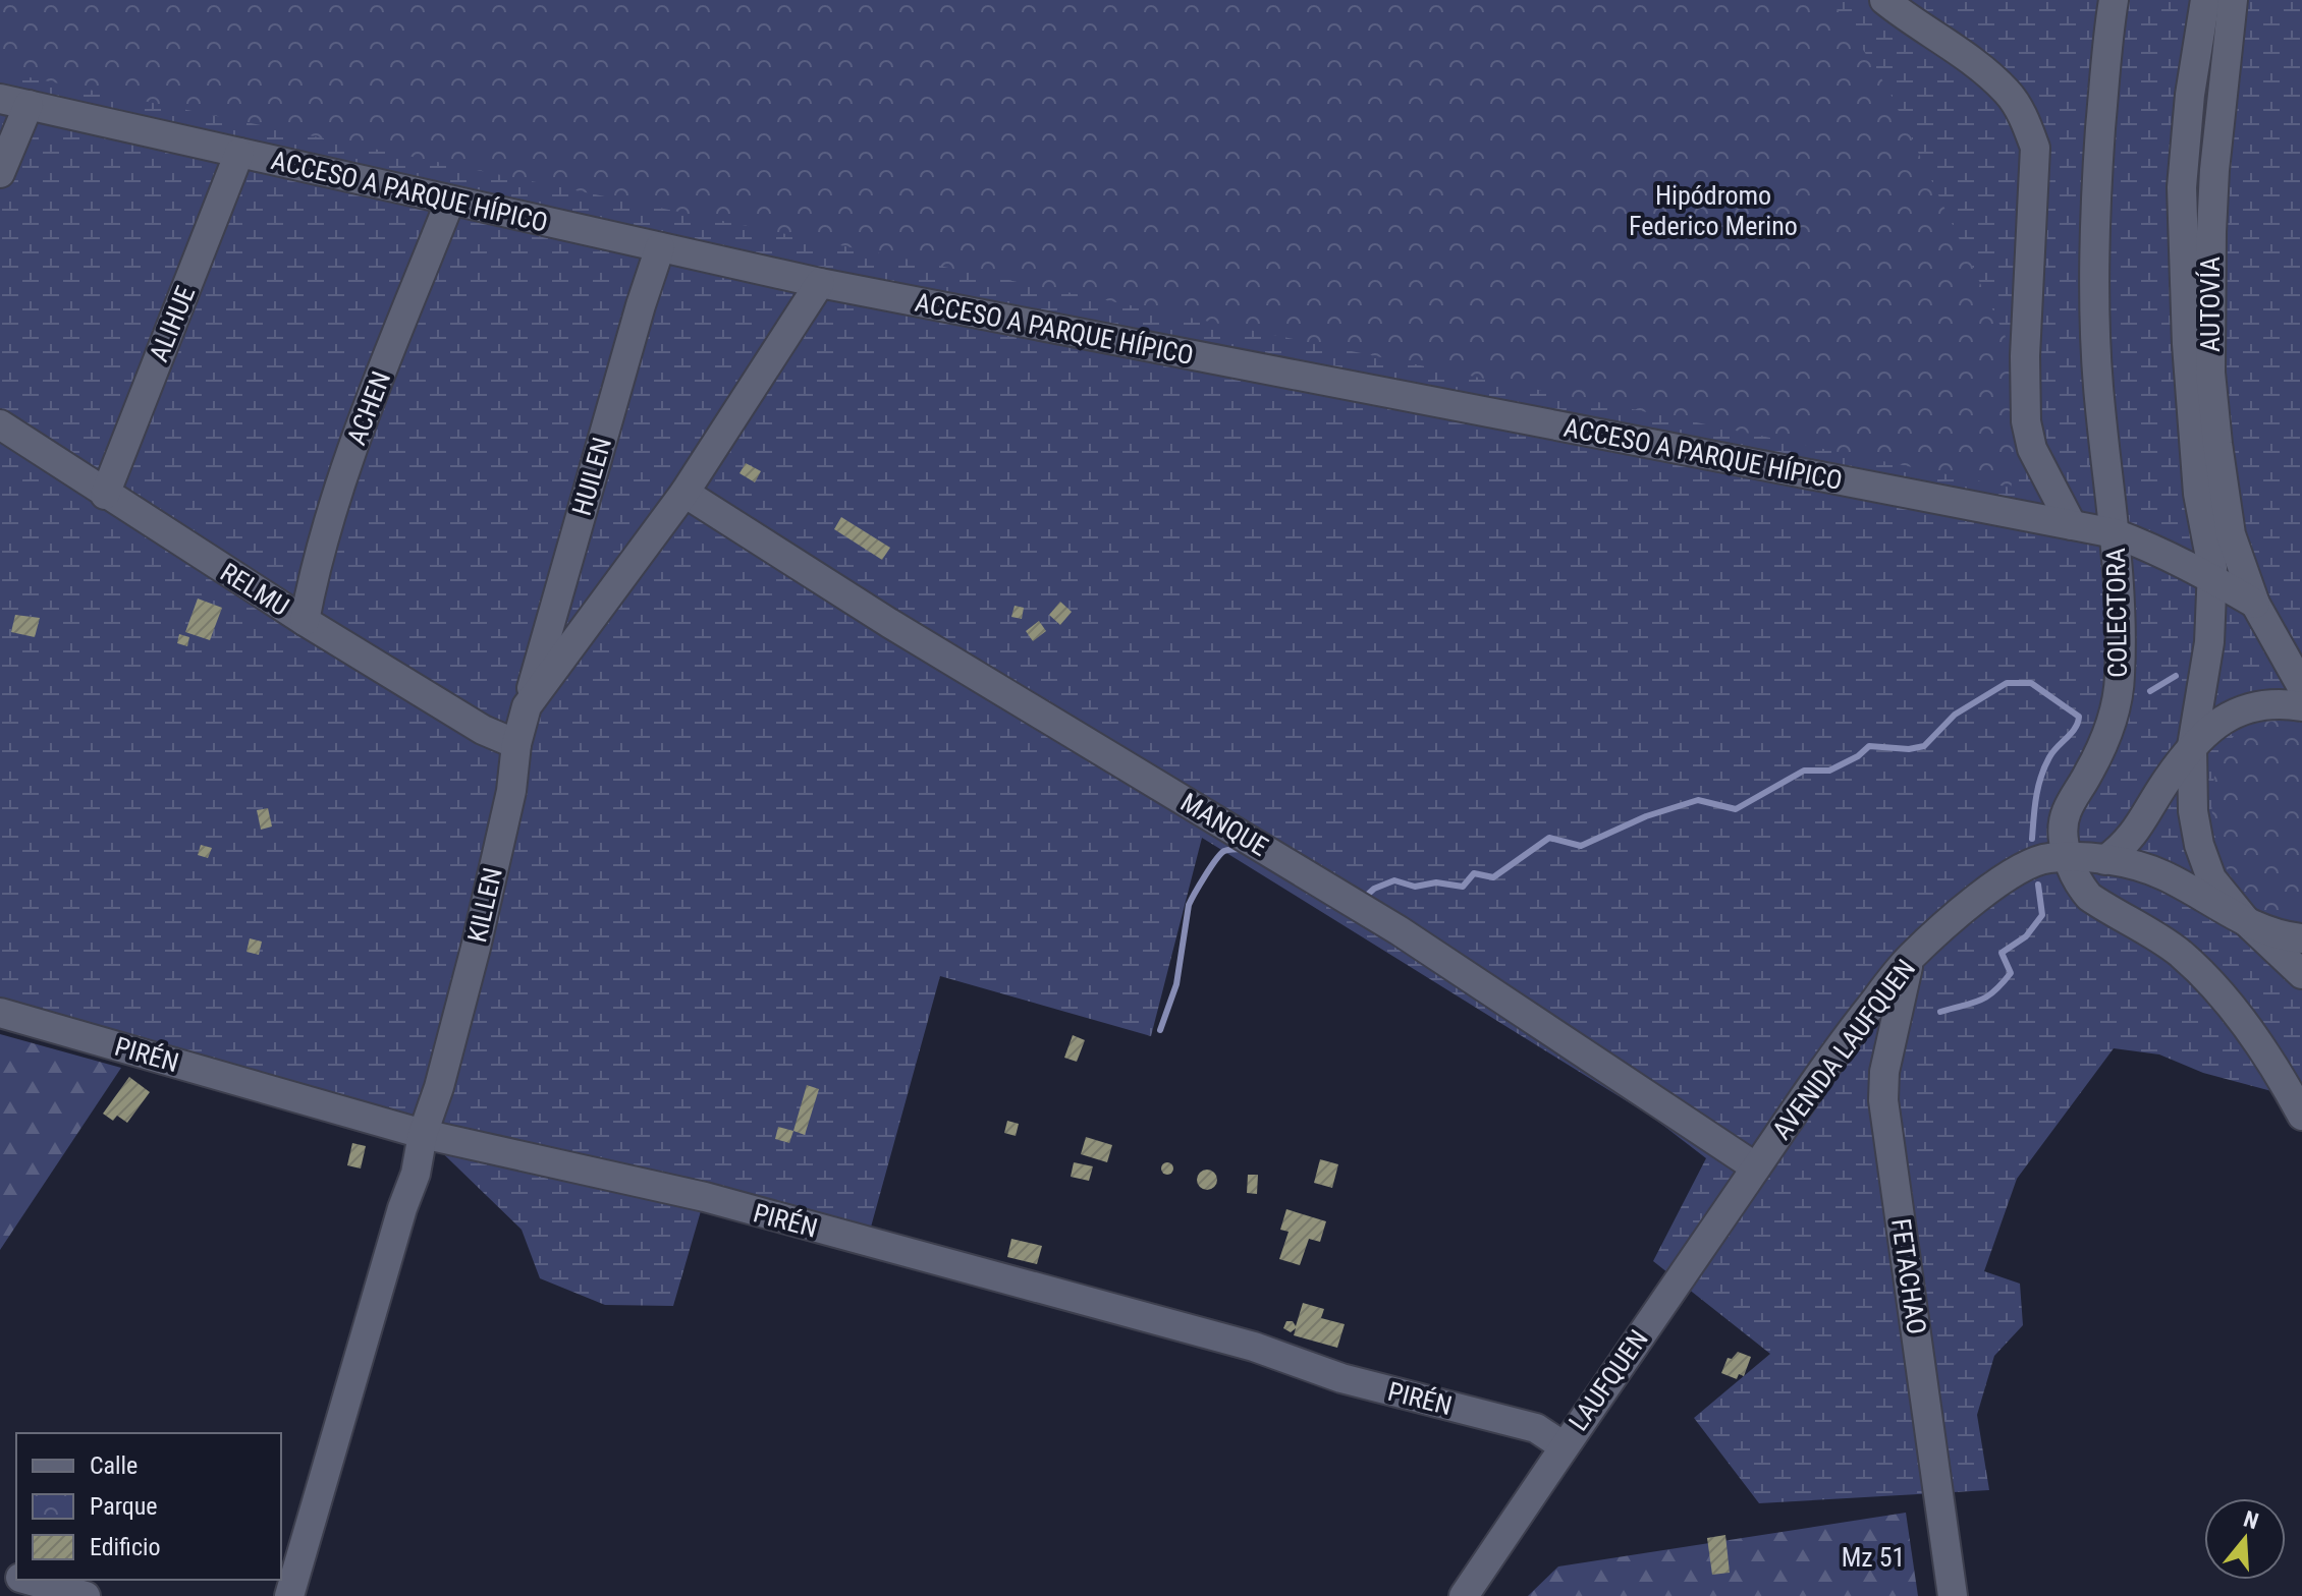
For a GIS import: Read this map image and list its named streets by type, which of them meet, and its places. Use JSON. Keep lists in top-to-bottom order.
{
  "streets": {
    "street": [
      "ACCESO A PARQUE HÍPICO",
      "AUTOVÍA",
      "ALIHUE",
      "ACHEN",
      "HUILEN",
      "RELMU",
      "COLECTORA",
      "MANQUE",
      "KILLEN",
      "AVENIDA LAUFQUEN",
      "PIRÉN",
      "FETACHAO",
      "LAUFQUEN"
    ]
  },
  "crossings": [
    ["ACCESO A PARQUE HÍPICO", "AUTOVÍA"],
    ["ACCESO A PARQUE HÍPICO", "ALIHUE"],
    ["ACCESO A PARQUE HÍPICO", "ACHEN"],
    ["ACCESO A PARQUE HÍPICO", "HUILEN"],
    ["ACCESO A PARQUE HÍPICO", "COLECTORA"],
    ["ACCESO A PARQUE HÍPICO", "KILLEN"],
    ["AUTOVÍA", "AVENIDA LAUFQUEN"],
    ["ALIHUE", "RELMU"],
    ["ACHEN", "RELMU"],
    ["HUILEN", "KILLEN"],
    ["RELMU", "KILLEN"],
    ["COLECTORA", "AVENIDA LAUFQUEN"],
    ["MANQUE", "KILLEN"],
    ["MANQUE", "AVENIDA LAUFQUEN"],
    ["MANQUE", "LAUFQUEN"],
    ["KILLEN", "PIRÉN"],
    ["AVENIDA LAUFQUEN", "FETACHAO"],
    ["AVENIDA LAUFQUEN", "LAUFQUEN"],
    ["PIRÉN", "LAUFQUEN"]
  ],
  "parks": ["Hipódromo Federico Merino", "Mz 51"],
  "legend": ["Calle", "Parque", "Edificio"],
  "north": "top"
}
